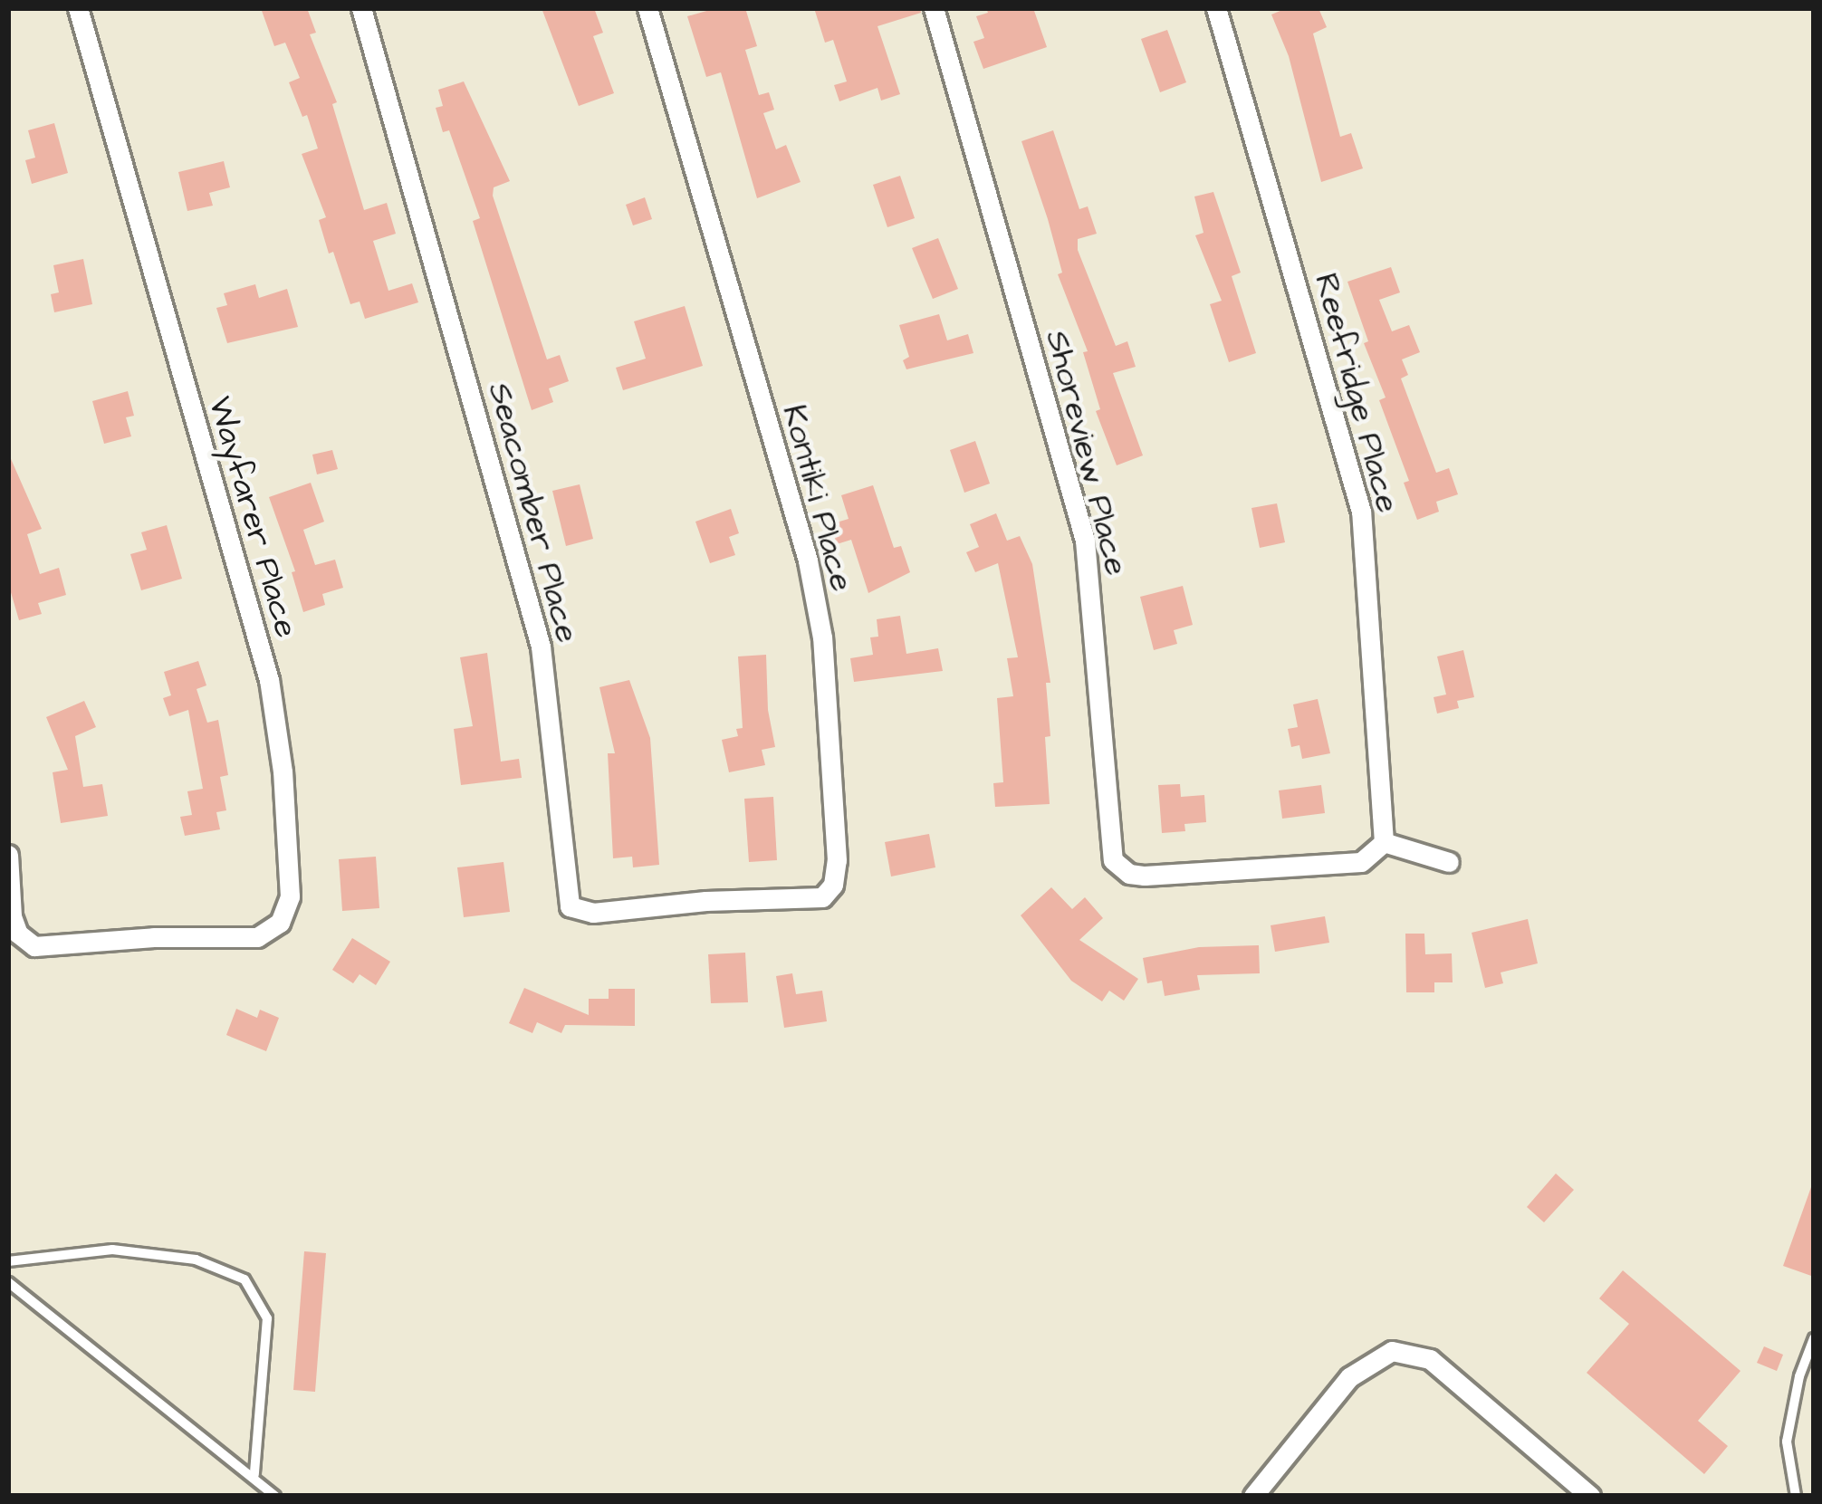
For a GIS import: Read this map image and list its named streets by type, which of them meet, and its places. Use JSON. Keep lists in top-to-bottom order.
{
  "streets": {
    "street": [
      "Reefridge Place",
      "Shoreview Place",
      "Kontiki Place",
      "Seacomber Place",
      "Wayfarer Place"
    ]
  },
  "crossings": [
    ["Reefridge Place", "Shoreview Place"],
    ["Kontiki Place", "Seacomber Place"]
  ]
}
